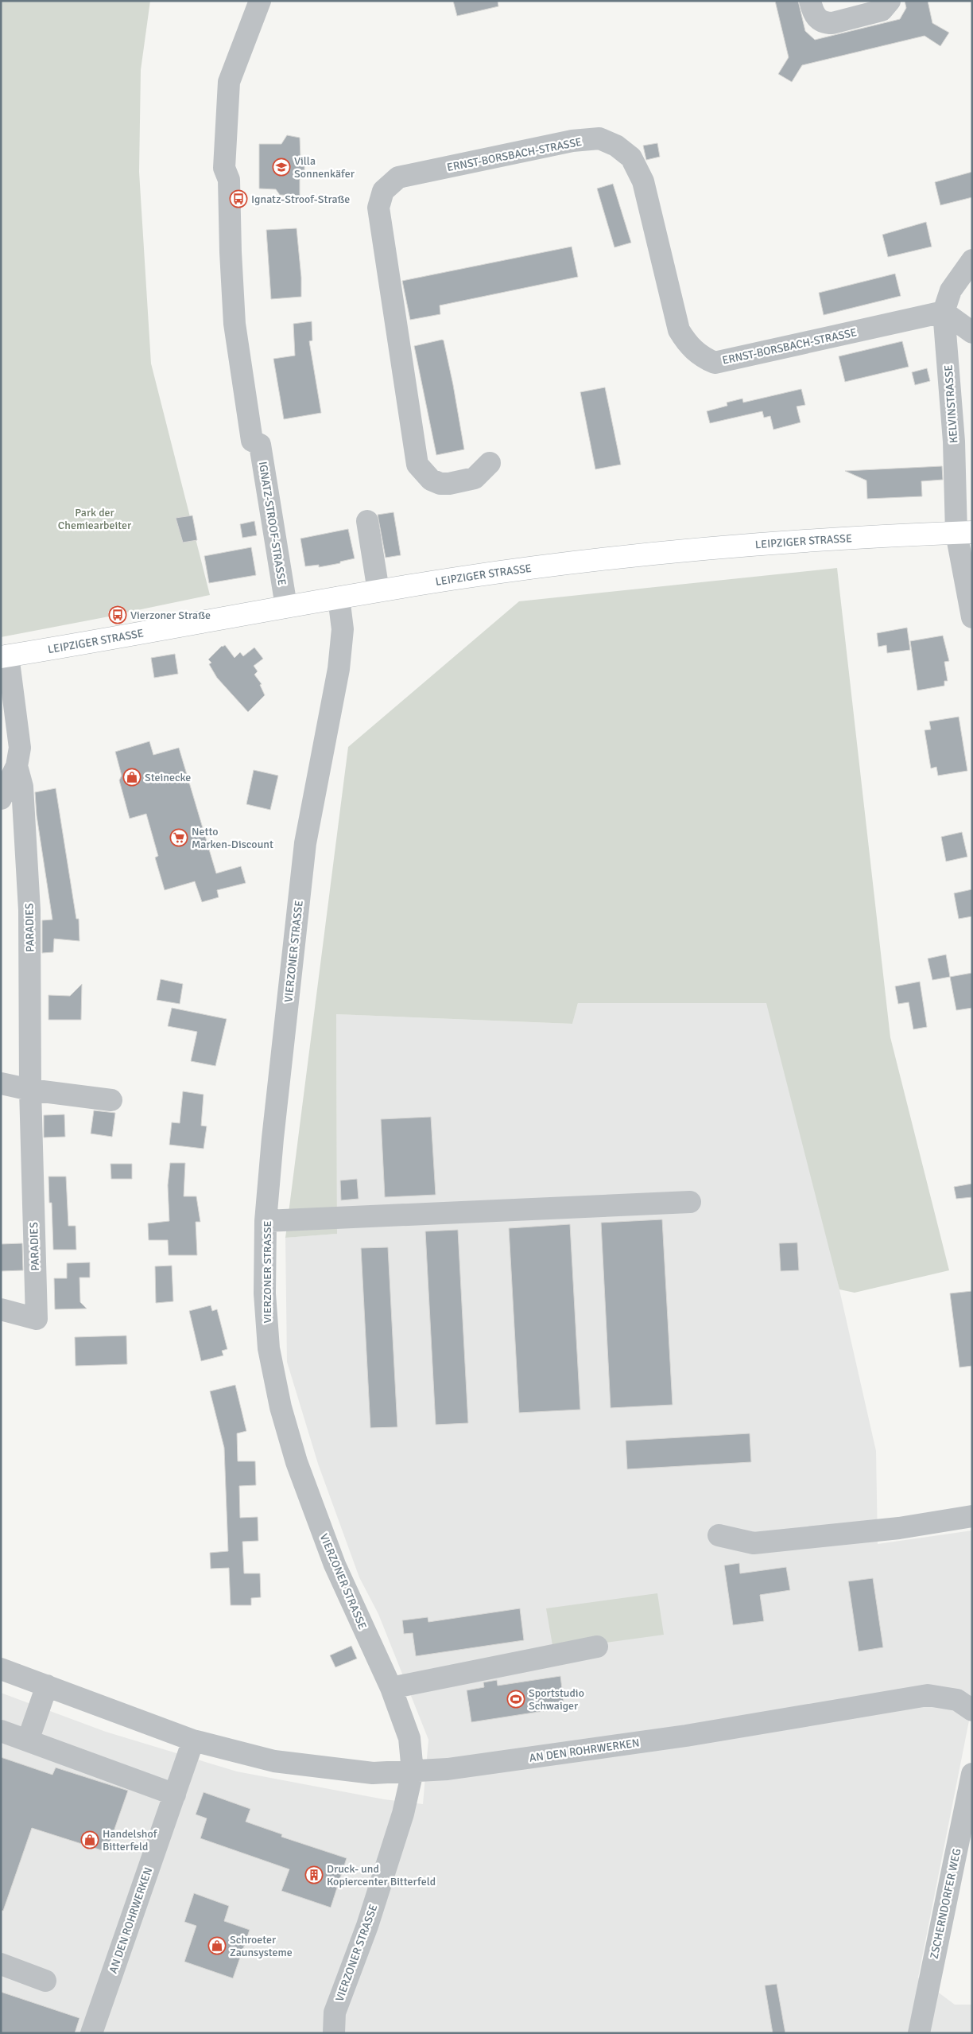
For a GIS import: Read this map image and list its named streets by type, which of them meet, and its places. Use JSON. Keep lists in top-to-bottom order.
{
  "streets": {
    "main road": ["LEIPZIGER STRASSE"],
    "street": [
      "ERNST-BORSBACH-STRASSE",
      "KELVINSTRASSE",
      "IGNATZ-STROOF-STRASSE",
      "PARADIES",
      "VIERZONER STRASSE",
      "AN DEN ROHRWERKEN",
      "ZSCHERNDORFER WEG"
    ]
  },
  "crossings": [
    ["ERNST-BORSBACH-STRASSE", "KELVINSTRASSE"],
    ["KELVINSTRASSE", "LEIPZIGER STRASSE"],
    ["IGNATZ-STROOF-STRASSE", "LEIPZIGER STRASSE"],
    ["LEIPZIGER STRASSE", "PARADIES"],
    ["LEIPZIGER STRASSE", "VIERZONER STRASSE"],
    ["VIERZONER STRASSE", "AN DEN ROHRWERKEN"]
  ],
  "parks": ["Park der Chemiearbeiter"],
  "places": {
    "school or university": ["Villa Sonnenkäfer"],
    "bus stop": ["Ignatz-Stroof-Straße", "Vierzoner Straße"],
    "shop": ["Steinecke", "Handelshof Bitterfeld", "Schroeter Zaunsysteme"],
    "supermarket": ["Netto Marken-Discount"],
    "sports": ["Sportstudio Schwaiger"],
    "building": ["Druck- und Kopiercenter Bitterfeld"]
  }
}
